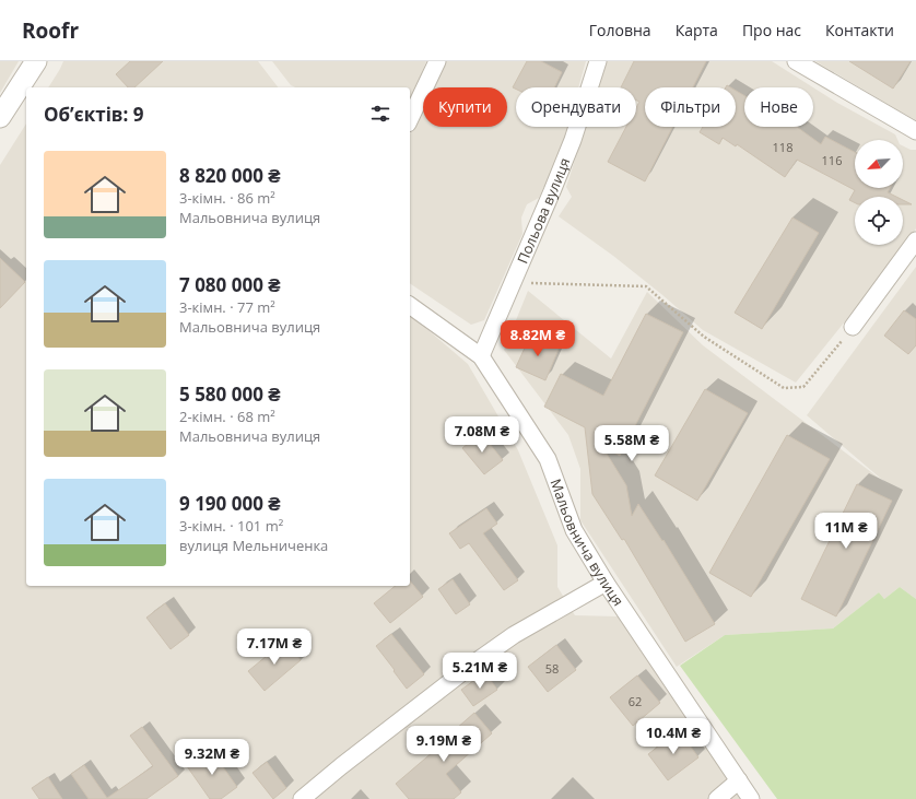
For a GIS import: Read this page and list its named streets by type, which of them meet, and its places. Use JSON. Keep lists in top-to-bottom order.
{
  "streets": {
    "street": ["Польова вулиця", "Мальовнича вулиця"]
  },
  "crossings": [
    ["Польова вулиця", "Мальовнича вулиця"]
  ],
  "house_numbers": [
    "118",
    "116",
    "58",
    "62"
  ],
  "north": "bottom left",
  "page": {
    "header": "Roofr",
    "nav": [
      "Головна",
      "Карта",
      "Про нас",
      "Контакти"
    ],
    "chip": [
      "Купити",
      "Орендувати",
      "Фільтри",
      "Нове"
    ],
    "heading": "Об’єктів: 9",
    "list": [
      {
        "name": "8 820 000 ₴",
        "note": "3-кімн. · 86 m² · Мальовнича вулиця"
      },
      {
        "name": "7 080 000 ₴",
        "note": "3-кімн. · 77 m² · Мальовнича вулиця"
      },
      {
        "name": "5 580 000 ₴",
        "note": "2-кімн. · 68 m² · Мальовнича вулиця"
      },
      {
        "name": "9 190 000 ₴",
        "note": "3-кімн. · 101 m² · вулиця Мельниченка"
      }
    ],
    "price": [
      "8.82M ₴",
      "7.08M ₴",
      "5.58M ₴",
      "11M ₴",
      "7.17M ₴",
      "5.21M ₴",
      "10.4M ₴",
      "9.19M ₴",
      "9.32M ₴"
    ]
  }
}
